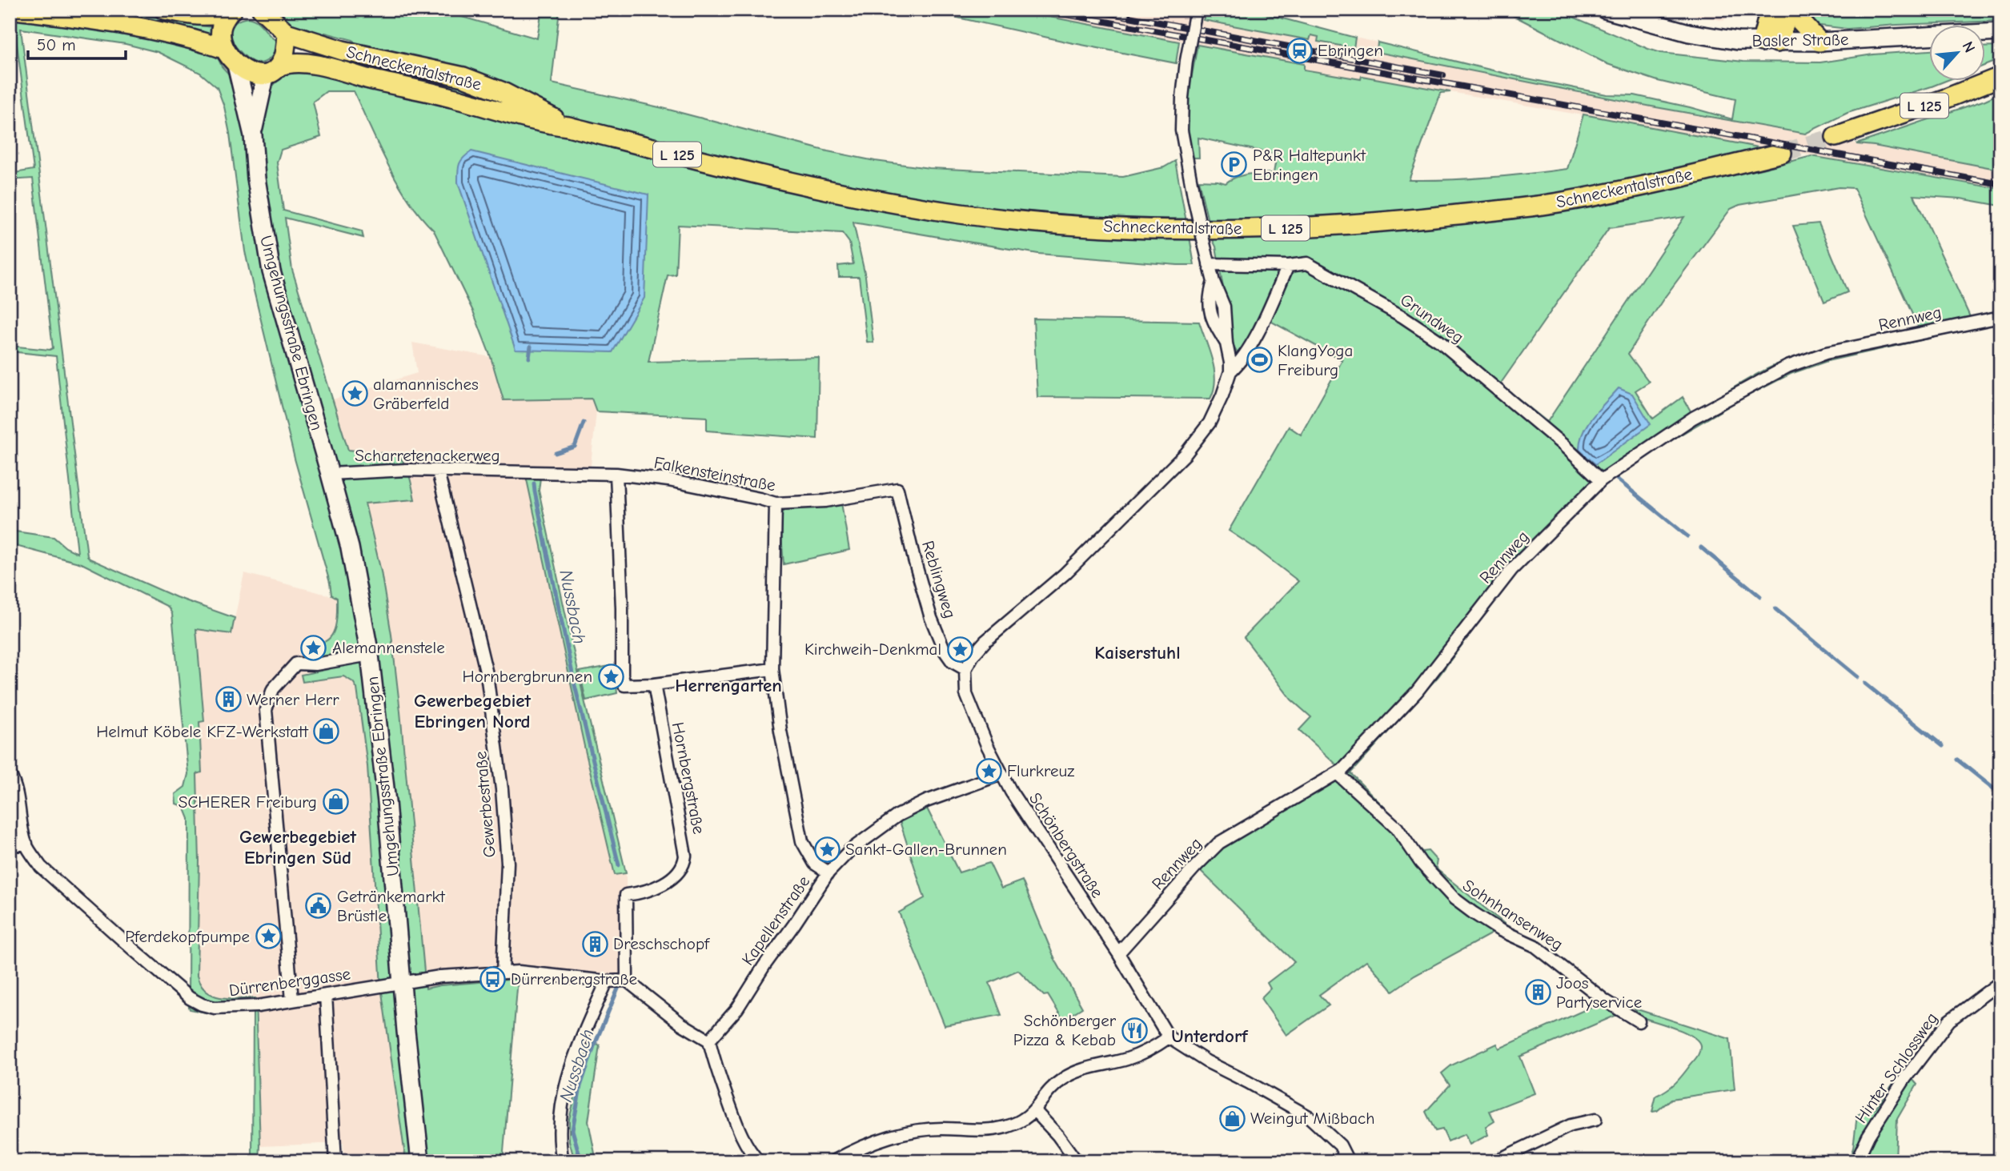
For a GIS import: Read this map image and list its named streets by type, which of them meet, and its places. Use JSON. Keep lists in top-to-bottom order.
{
  "streets": {
    "main road": ["Schneckentalstraße", "L 125"],
    "street": [
      "Basler Straße",
      "Grundweg",
      "Rennweg",
      "Umgehungsstraße Ebringen",
      "Scharretenackerweg",
      "Falkensteinstraße",
      "Reblingweg",
      "Hornbergstraße",
      "Gewerbestraße",
      "Schönbergstraße",
      "Sohnhansenweg",
      "Kapellenstraße",
      "Dürrenberggasse",
      "Hinter Schlossweg"
    ]
  },
  "crossings": [
    ["Schneckentalstraße", "L 125"],
    ["Schneckentalstraße", "Umgehungsstraße Ebringen"],
    ["L 125", "Umgehungsstraße Ebringen"],
    ["Grundweg", "Rennweg"],
    ["Rennweg", "Schönbergstraße"],
    ["Rennweg", "Sohnhansenweg"],
    ["Umgehungsstraße Ebringen", "Scharretenackerweg"],
    ["Umgehungsstraße Ebringen", "Dürrenberggasse"],
    ["Scharretenackerweg", "Falkensteinstraße"],
    ["Scharretenackerweg", "Gewerbestraße"],
    ["Falkensteinstraße", "Reblingweg"],
    ["Reblingweg", "Schönbergstraße"],
    ["Schönbergstraße", "Kapellenstraße"]
  ],
  "districts": [
    "Kaiserstuhl",
    "Herrengarten",
    "Gewerbegebiet Ebringen Nord",
    "Gewerbegebiet Ebringen Süd",
    "Unterdorf"
  ],
  "water": ["Nussbach"],
  "places": {
    "station": ["Ebringen"],
    "parking": ["P&R Haltepunkt Ebringen"],
    "sports": ["KlangYoga Freiburg"],
    "place": [
      "alamannisches Gräberfeld",
      "Alemannenstele",
      "Kirchweih-Denkmal",
      "Hornbergbrunnen",
      "Flurkreuz",
      "Sankt-Gallen-Brunnen",
      "Pferdekopfpumpe"
    ],
    "building": ["Werner Herr", "Dreschschopf", "Joos Partyservice"],
    "shop": ["Helmut Köbele KFZ-Werkstatt", "SCHERER Freiburg", "Weingut Mißbach"],
    "public building": ["Getränkemarkt Brüstle"],
    "bus stop": ["Dürrenbergstraße"],
    "restaurant": ["Schönberger Pizza & Kebab"]
  },
  "scale_bar": "50 m",
  "north": "top right"
}
